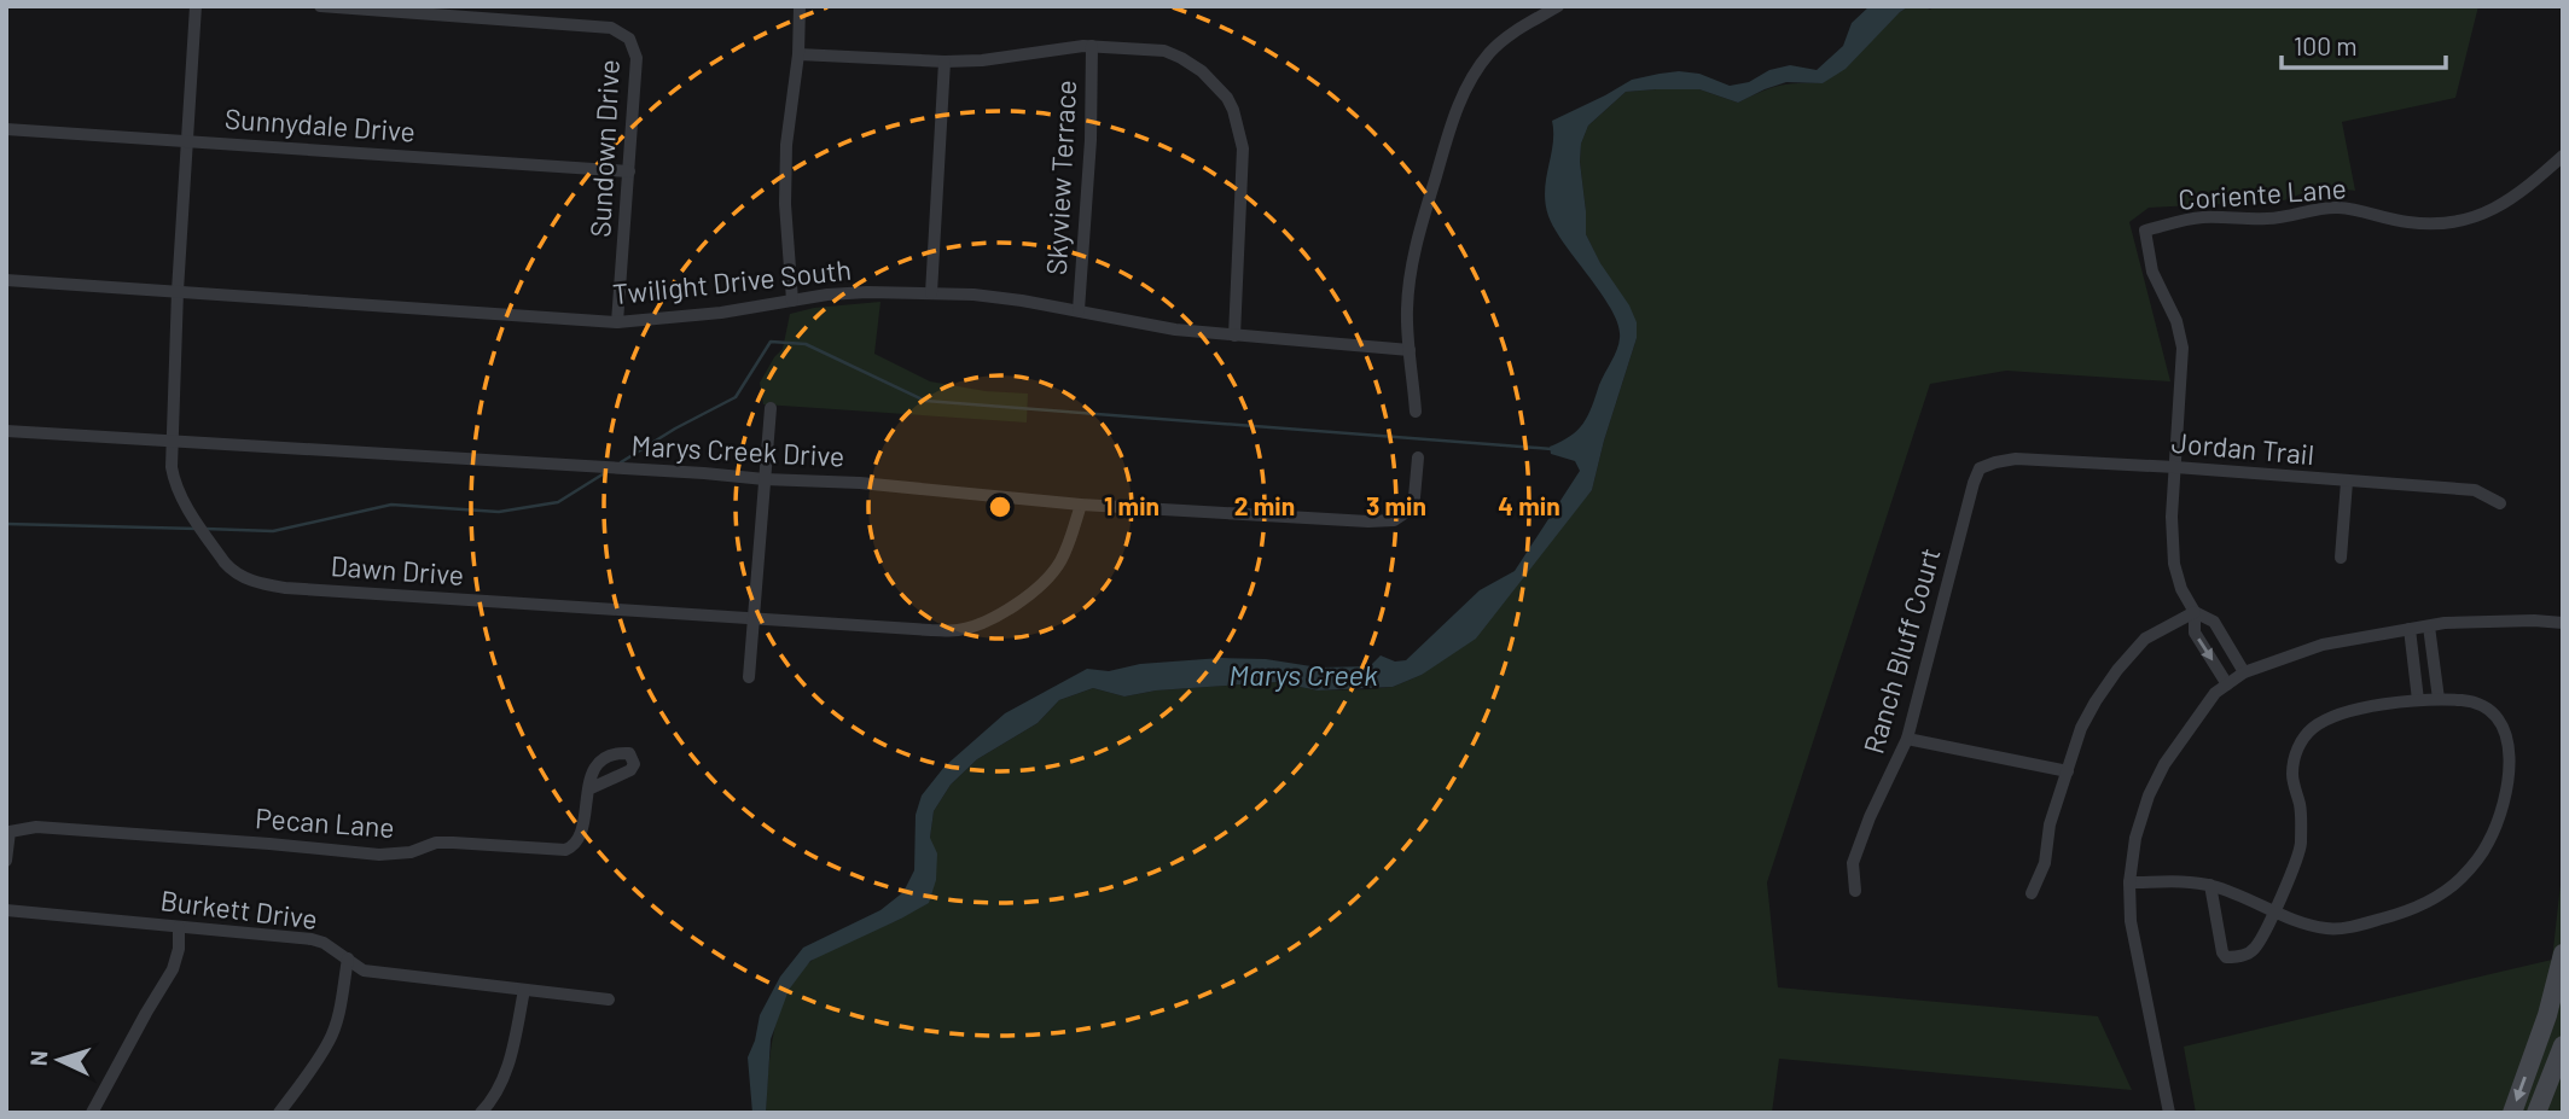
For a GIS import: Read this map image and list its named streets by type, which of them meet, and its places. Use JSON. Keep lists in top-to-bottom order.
{
  "streets": {
    "street": [
      "Sunnydale Drive",
      "Sundown Drive",
      "Skyview Terrace",
      "Coriente Lane",
      "Twilight Drive South",
      "Jordan Trail",
      "Marys Creek Drive",
      "Dawn Drive",
      "Ranch Bluff Court",
      "Pecan Lane",
      "Burkett Drive"
    ]
  },
  "crossings": [
    ["Sunnydale Drive", "Sundown Drive"],
    ["Sunnydale Drive", "Dawn Drive"],
    ["Sundown Drive", "Twilight Drive South"],
    ["Skyview Terrace", "Twilight Drive South"],
    ["Coriente Lane", "Jordan Trail"],
    ["Twilight Drive South", "Dawn Drive"],
    ["Jordan Trail", "Ranch Bluff Court"],
    ["Marys Creek Drive", "Dawn Drive"]
  ],
  "water": ["Marys Creek"],
  "scale_bar": "100 m",
  "north": "left",
  "rings": [
    "1 min",
    "2 min",
    "3 min",
    "4 min"
  ]
}
